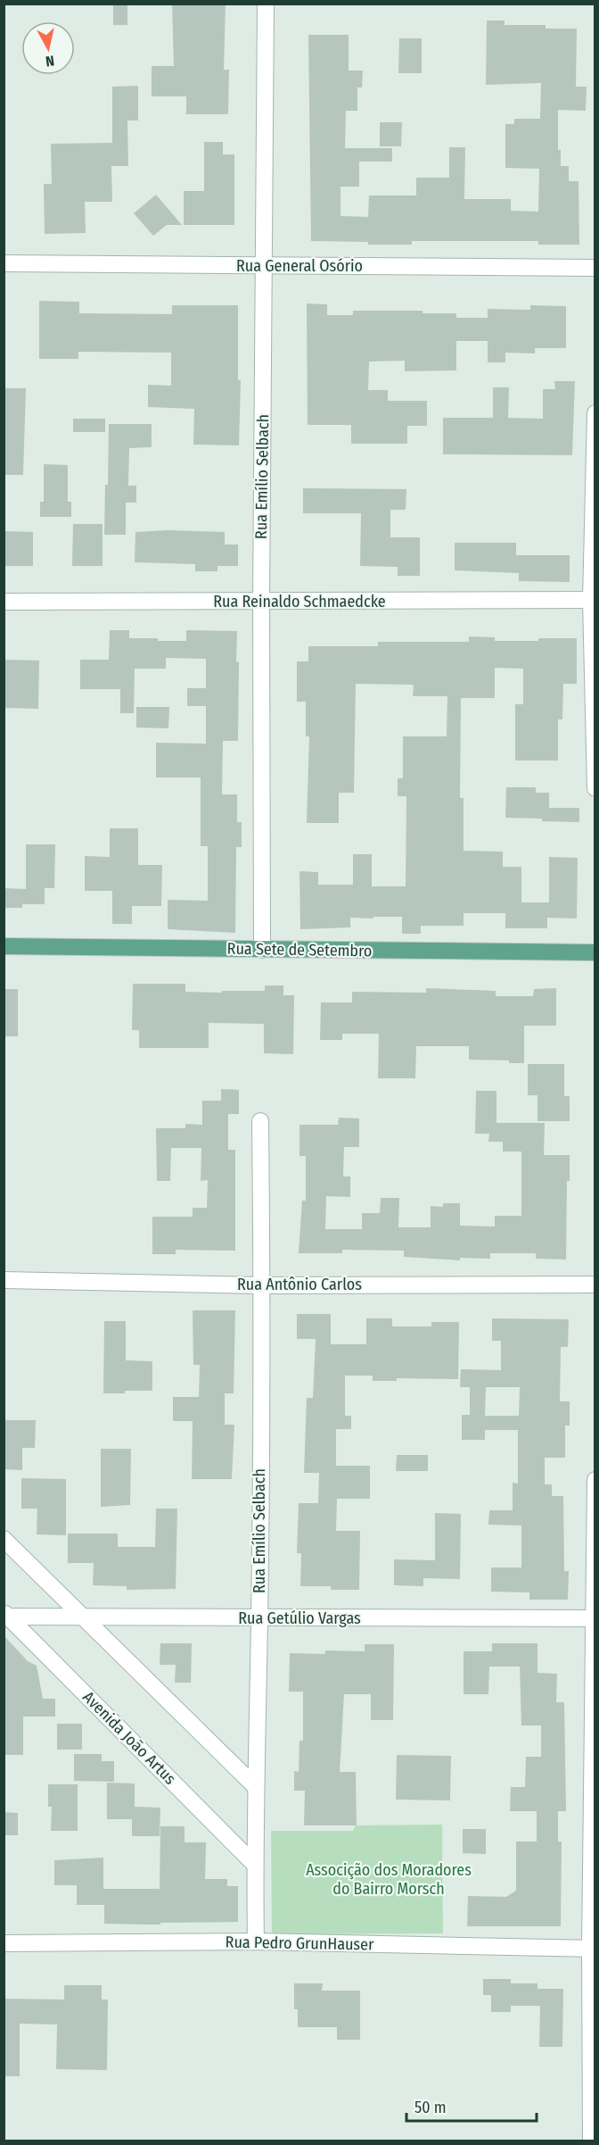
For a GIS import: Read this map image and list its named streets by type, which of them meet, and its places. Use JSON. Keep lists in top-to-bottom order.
{
  "streets": {
    "main road": ["Rua Sete de Setembro"],
    "street": [
      "Rua General Osório",
      "Rua Emílio Selbach",
      "Rua Reinaldo Schmaedcke",
      "Rua Antônio Carlos",
      "Rua Getúlio Vargas",
      "Avenida João Artus",
      "Rua Pedro GrunHauser"
    ]
  },
  "crossings": [
    ["Rua General Osório", "Rua Emílio Selbach"],
    ["Rua Emílio Selbach", "Rua Reinaldo Schmaedcke"],
    ["Rua Emílio Selbach", "Rua Sete de Setembro"],
    ["Rua Emílio Selbach", "Rua Antônio Carlos"],
    ["Rua Emílio Selbach", "Rua Getúlio Vargas"],
    ["Rua Emílio Selbach", "Avenida João Artus"],
    ["Rua Emílio Selbach", "Rua Pedro GrunHauser"],
    ["Rua Getúlio Vargas", "Avenida João Artus"]
  ],
  "parks": ["Associção dos Moradores do Bairro Morsch"],
  "scale_bar": "50 m",
  "north": "bottom"
}
